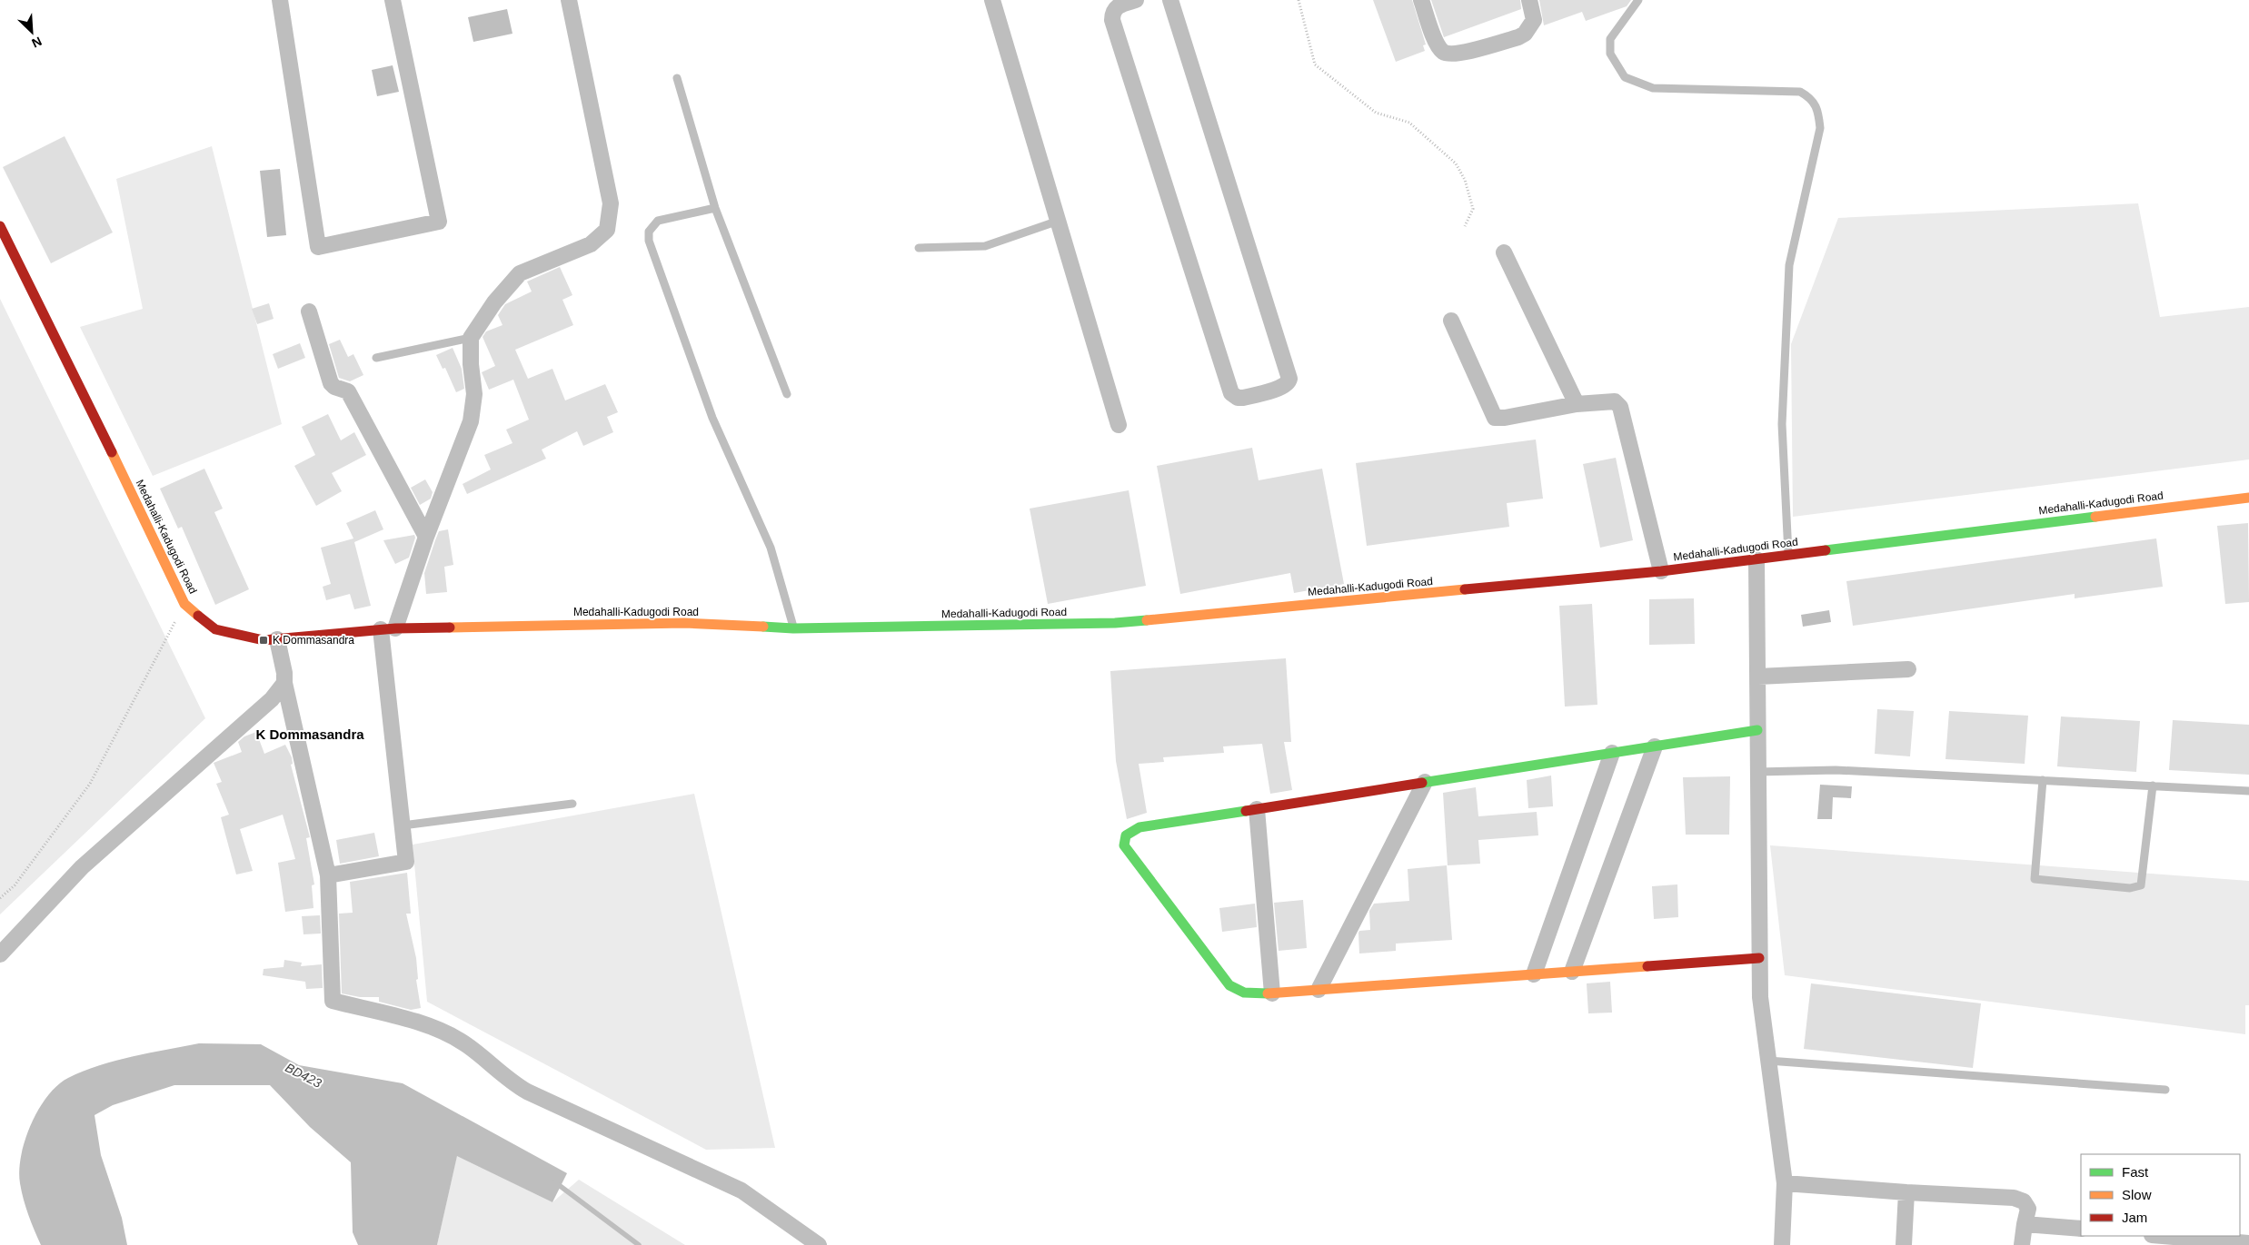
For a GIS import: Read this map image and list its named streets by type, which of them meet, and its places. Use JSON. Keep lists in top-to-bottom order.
{
  "streets": {
    "street": ["Medahalli-Kadugodi Road"]
  },
  "districts": ["K Dommasandra"],
  "water": ["BD423"],
  "places": {
    "transit": ["K Dommasandra"]
  },
  "legend": ["Fast", "Slow", "Jam"],
  "north": "bottom right"
}
